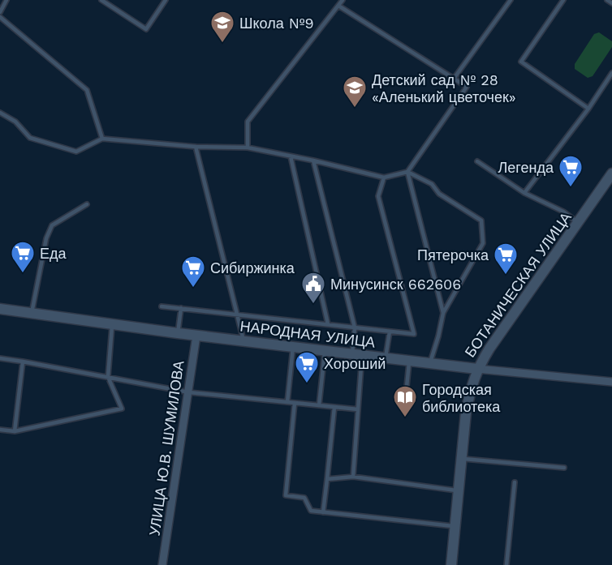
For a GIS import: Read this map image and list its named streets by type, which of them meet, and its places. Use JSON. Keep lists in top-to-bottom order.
{
  "streets": {
    "street": ["БОТАНИЧЕСКАЯ УЛИЦА", "НАРОДНАЯ УЛИЦА", "УЛИЦА Ю.В. ШУМИЛОВА"]
  },
  "crossings": [
    ["БОТАНИЧЕСКАЯ УЛИЦА", "НАРОДНАЯ УЛИЦА"],
    ["НАРОДНАЯ УЛИЦА", "УЛИЦА Ю.В. ШУМИЛОВА"]
  ],
  "places": {
    "school or university": ["Школа №9", "Детский сад № 28 «Аленький цветочек»"],
    "supermarket": [
      "Легенда",
      "Еда",
      "Пятерочка",
      "Сибиржинка",
      "Хороший"
    ],
    "public building": ["Минусинск 662606"],
    "library": ["Городская библиотека"]
  }
}
